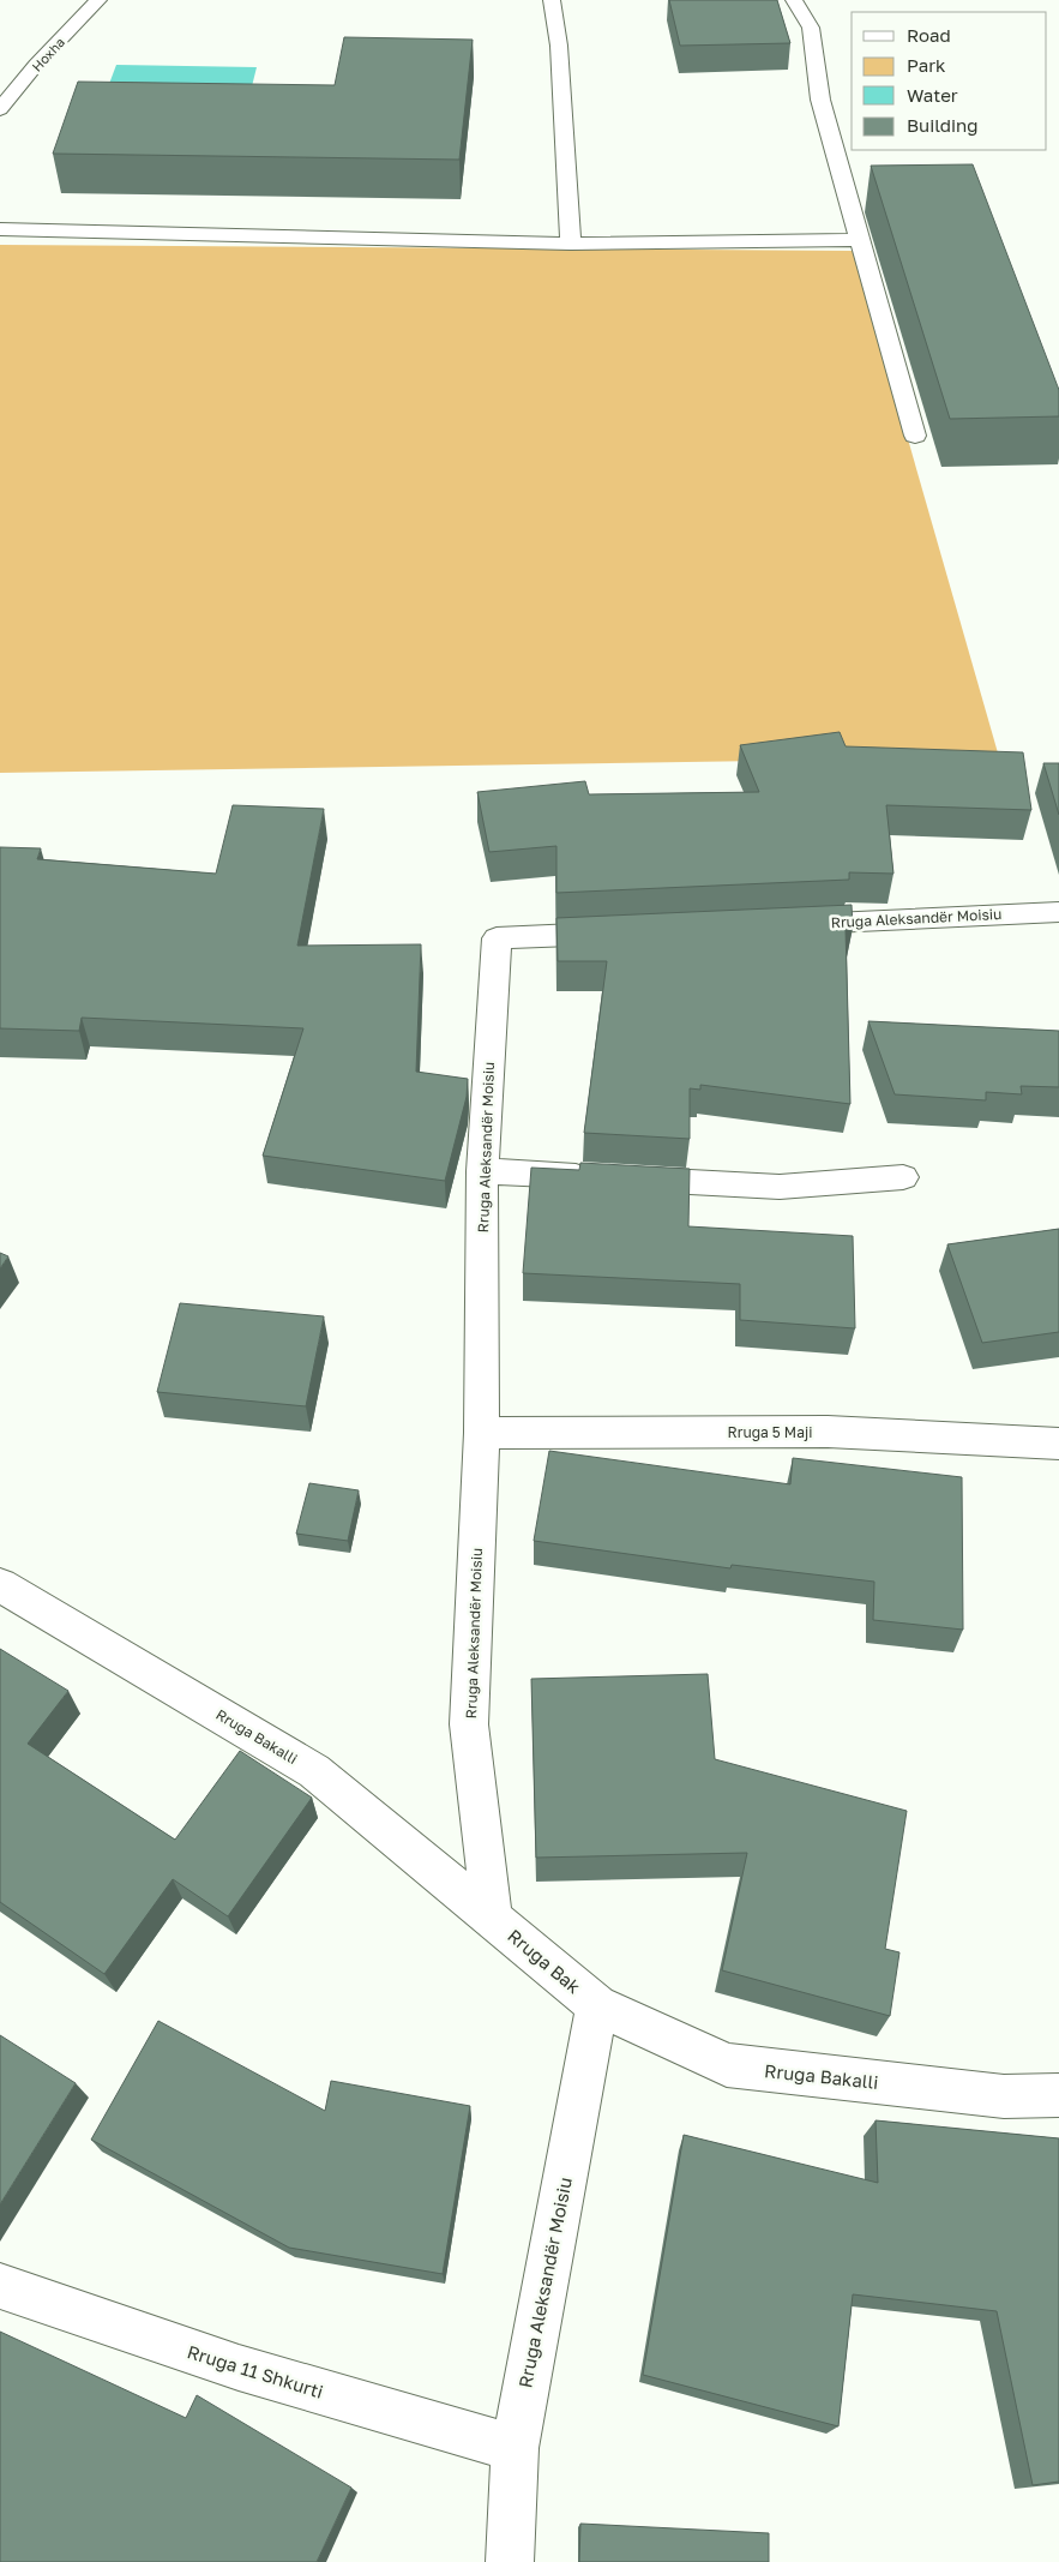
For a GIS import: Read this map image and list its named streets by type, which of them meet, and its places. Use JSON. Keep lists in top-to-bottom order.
{
  "streets": {
    "street": [
      "Hoxha",
      "Rruga Aleksandër Moisiu",
      "Rruga 5 Maji",
      "Rruga Bakalli",
      "Rruga Bak",
      "Rruga 11 Shkurti"
    ]
  },
  "crossings": [
    ["Rruga Aleksandër Moisiu", "Rruga 5 Maji"],
    ["Rruga Aleksandër Moisiu", "Rruga Bakalli"],
    ["Rruga Aleksandër Moisiu", "Rruga Bak"],
    ["Rruga Aleksandër Moisiu", "Rruga 11 Shkurti"],
    ["Rruga Bakalli", "Rruga Bak"]
  ],
  "legend": [
    "Road",
    "Park",
    "Water",
    "Building"
  ]
}
